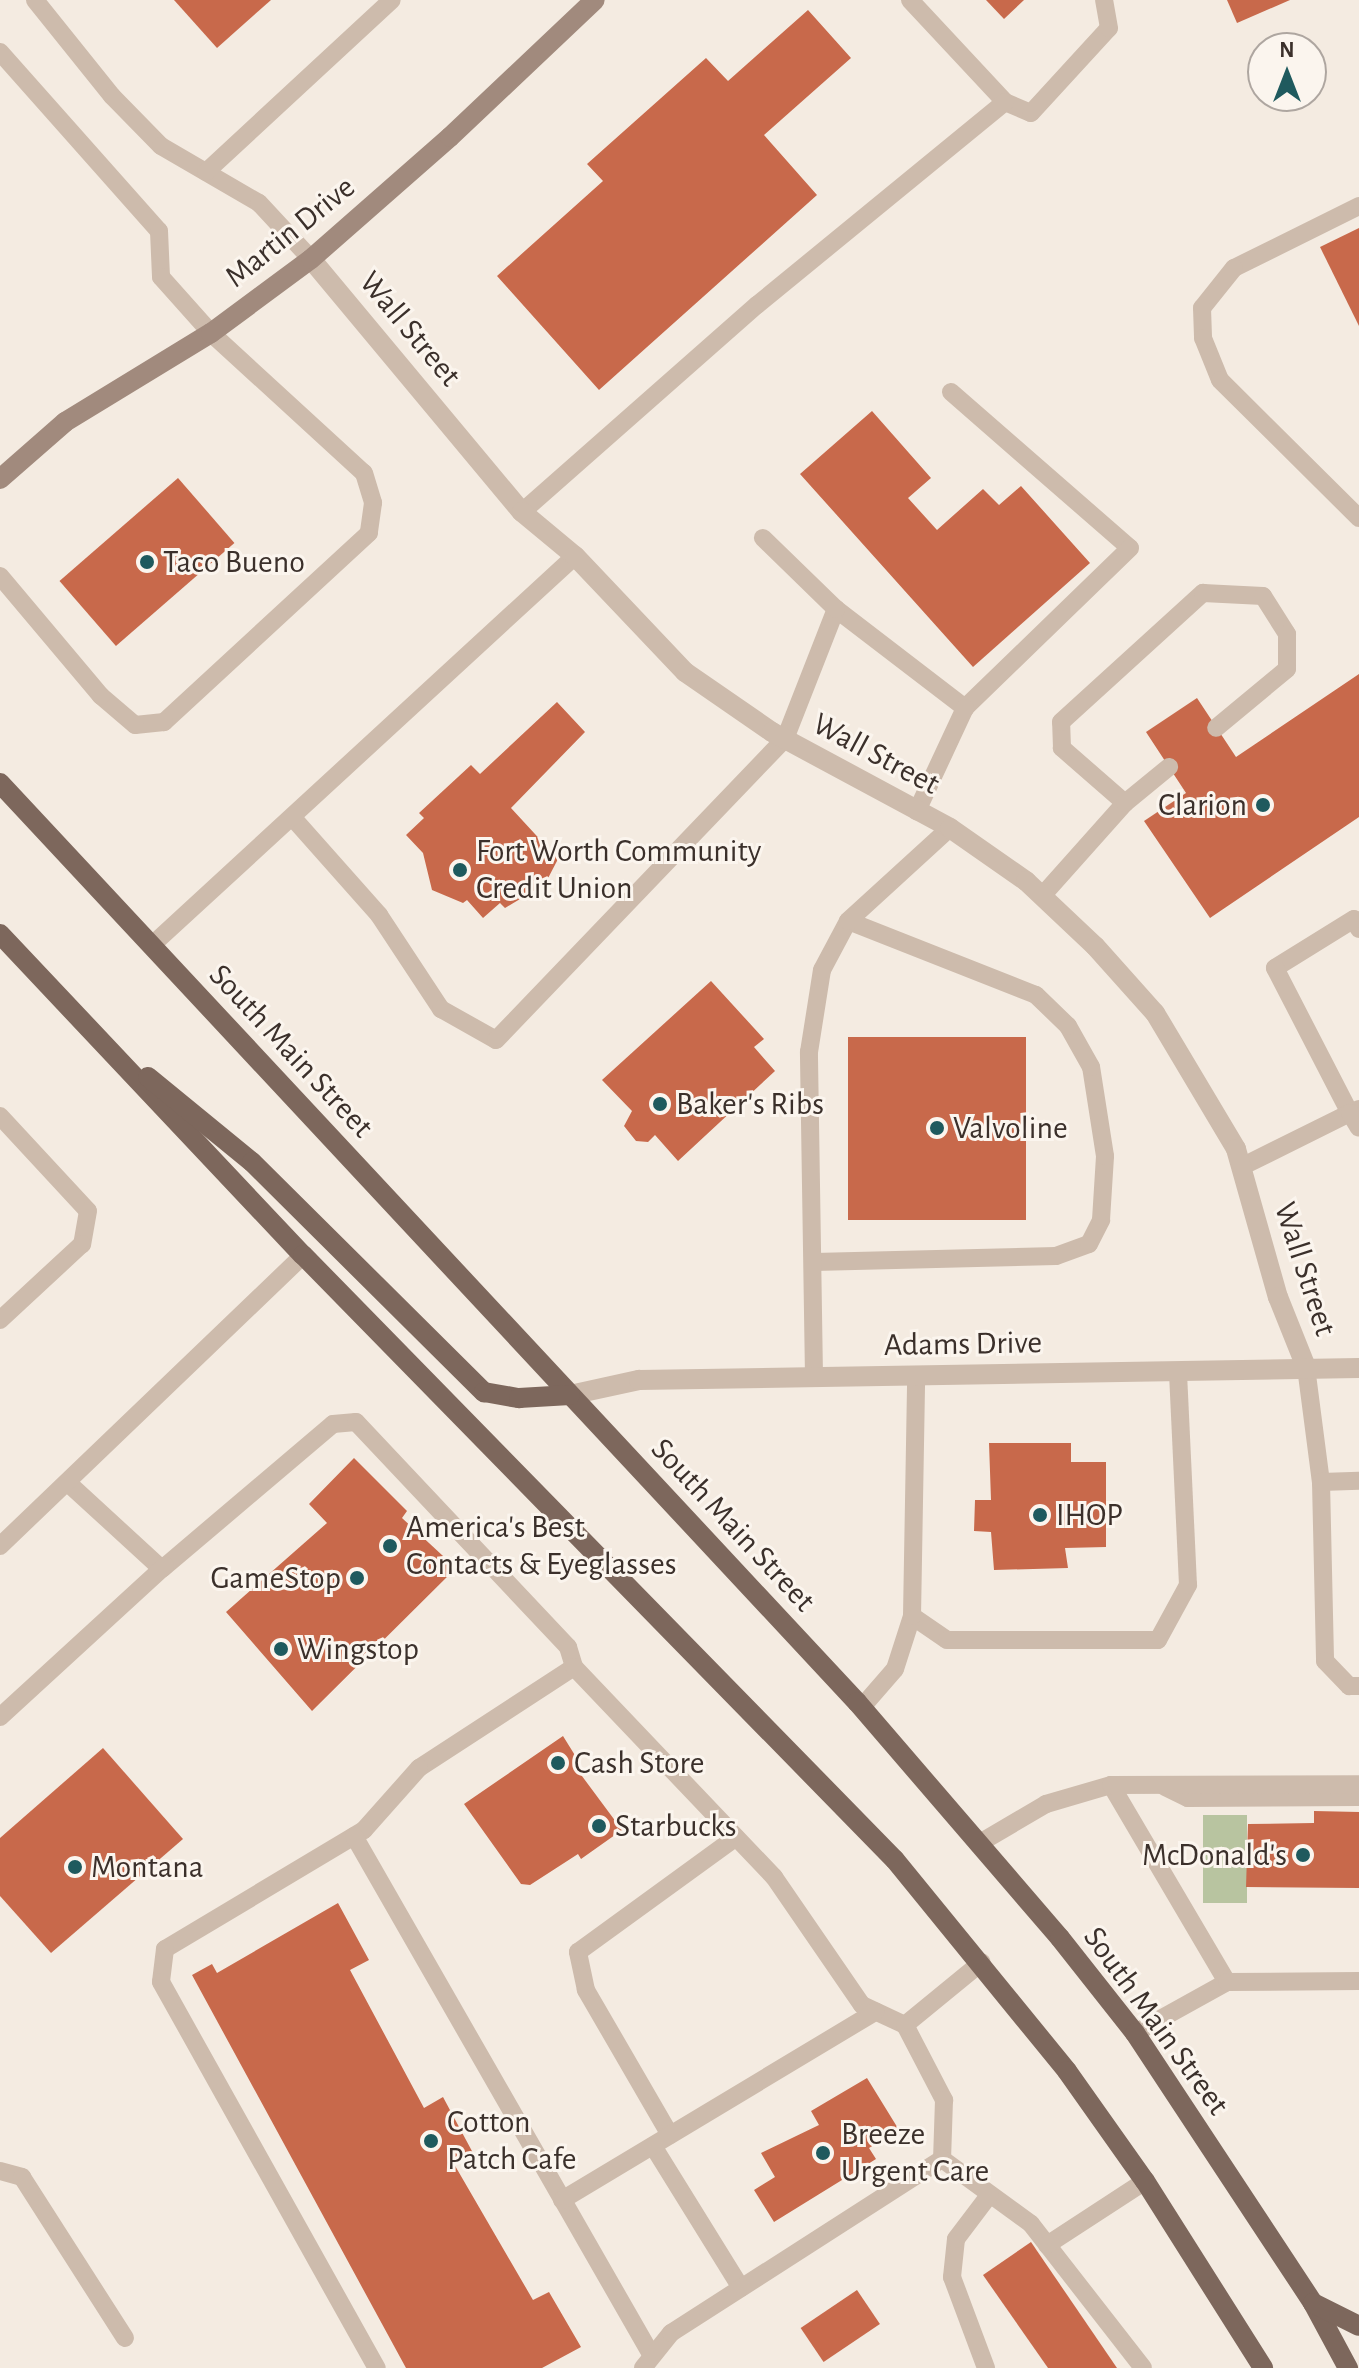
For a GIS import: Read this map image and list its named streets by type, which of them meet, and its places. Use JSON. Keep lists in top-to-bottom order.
{
  "streets": {
    "main road": ["South Main Street"],
    "street": ["Martin Drive", "Wall Street", "Adams Drive"]
  },
  "crossings": [
    ["Martin Drive", "Wall Street"],
    ["Wall Street", "Adams Drive"],
    ["South Main Street", "Adams Drive"]
  ],
  "places": [
    "Taco Bueno",
    "Clarion",
    "Fort Worth Community Credit Union",
    "Baker's Ribs",
    "Valvoline",
    "IHOP",
    "America's Best Contacts & Eyeglasses",
    "GameStop",
    "Wingstop",
    "Cash Store",
    "Starbucks",
    "McDonald's",
    "Montana",
    "Cotton Patch Cafe",
    "Breeze Urgent Care"
  ],
  "north": "top"
}
